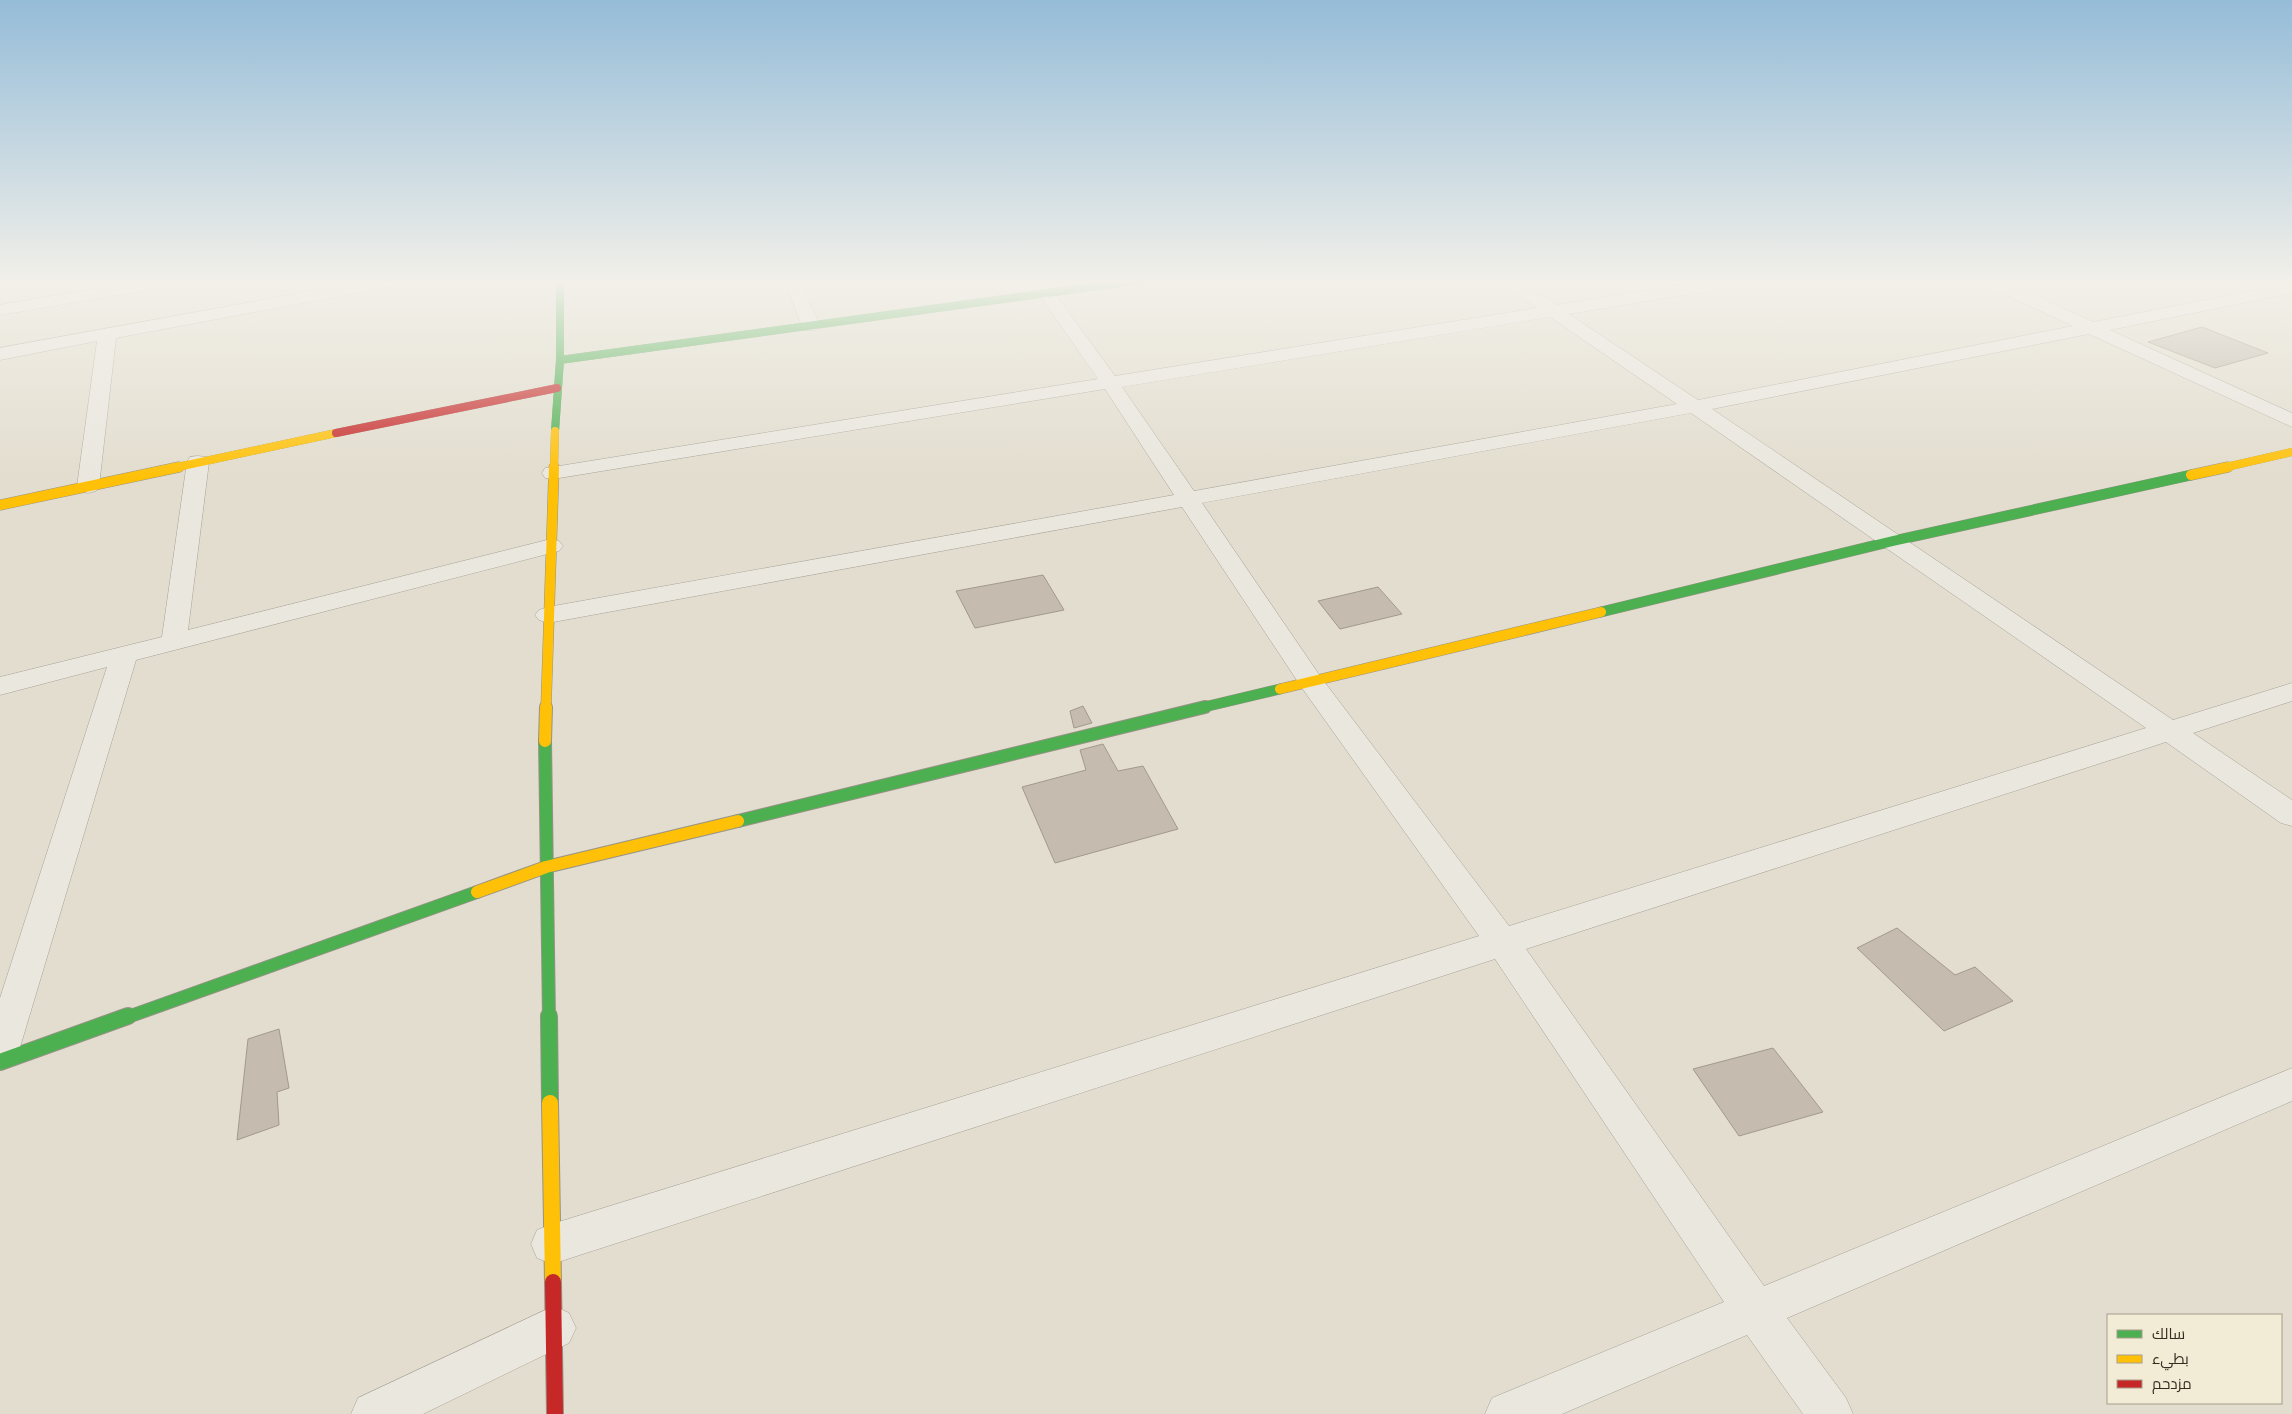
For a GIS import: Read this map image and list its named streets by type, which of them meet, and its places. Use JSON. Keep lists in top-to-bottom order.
{
  "legend": ["سالك", "بطيء", "مزدحم"]
}
